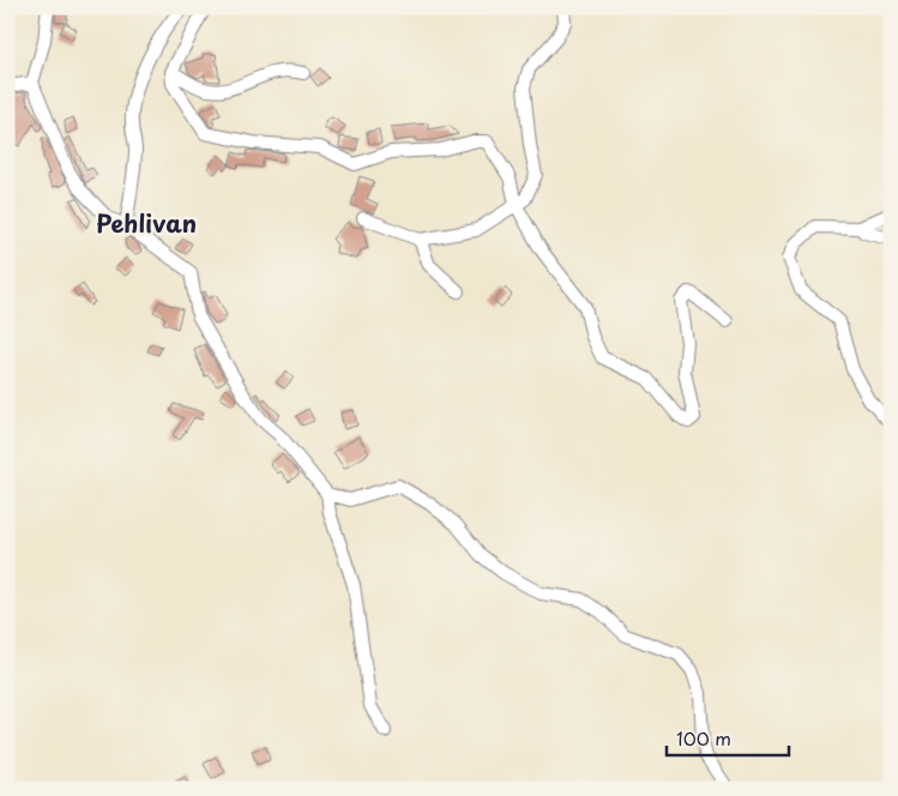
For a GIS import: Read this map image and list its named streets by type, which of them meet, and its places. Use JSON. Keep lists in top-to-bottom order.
{
  "districts": ["Pehlivan"],
  "scale_bar": "100 m"
}
